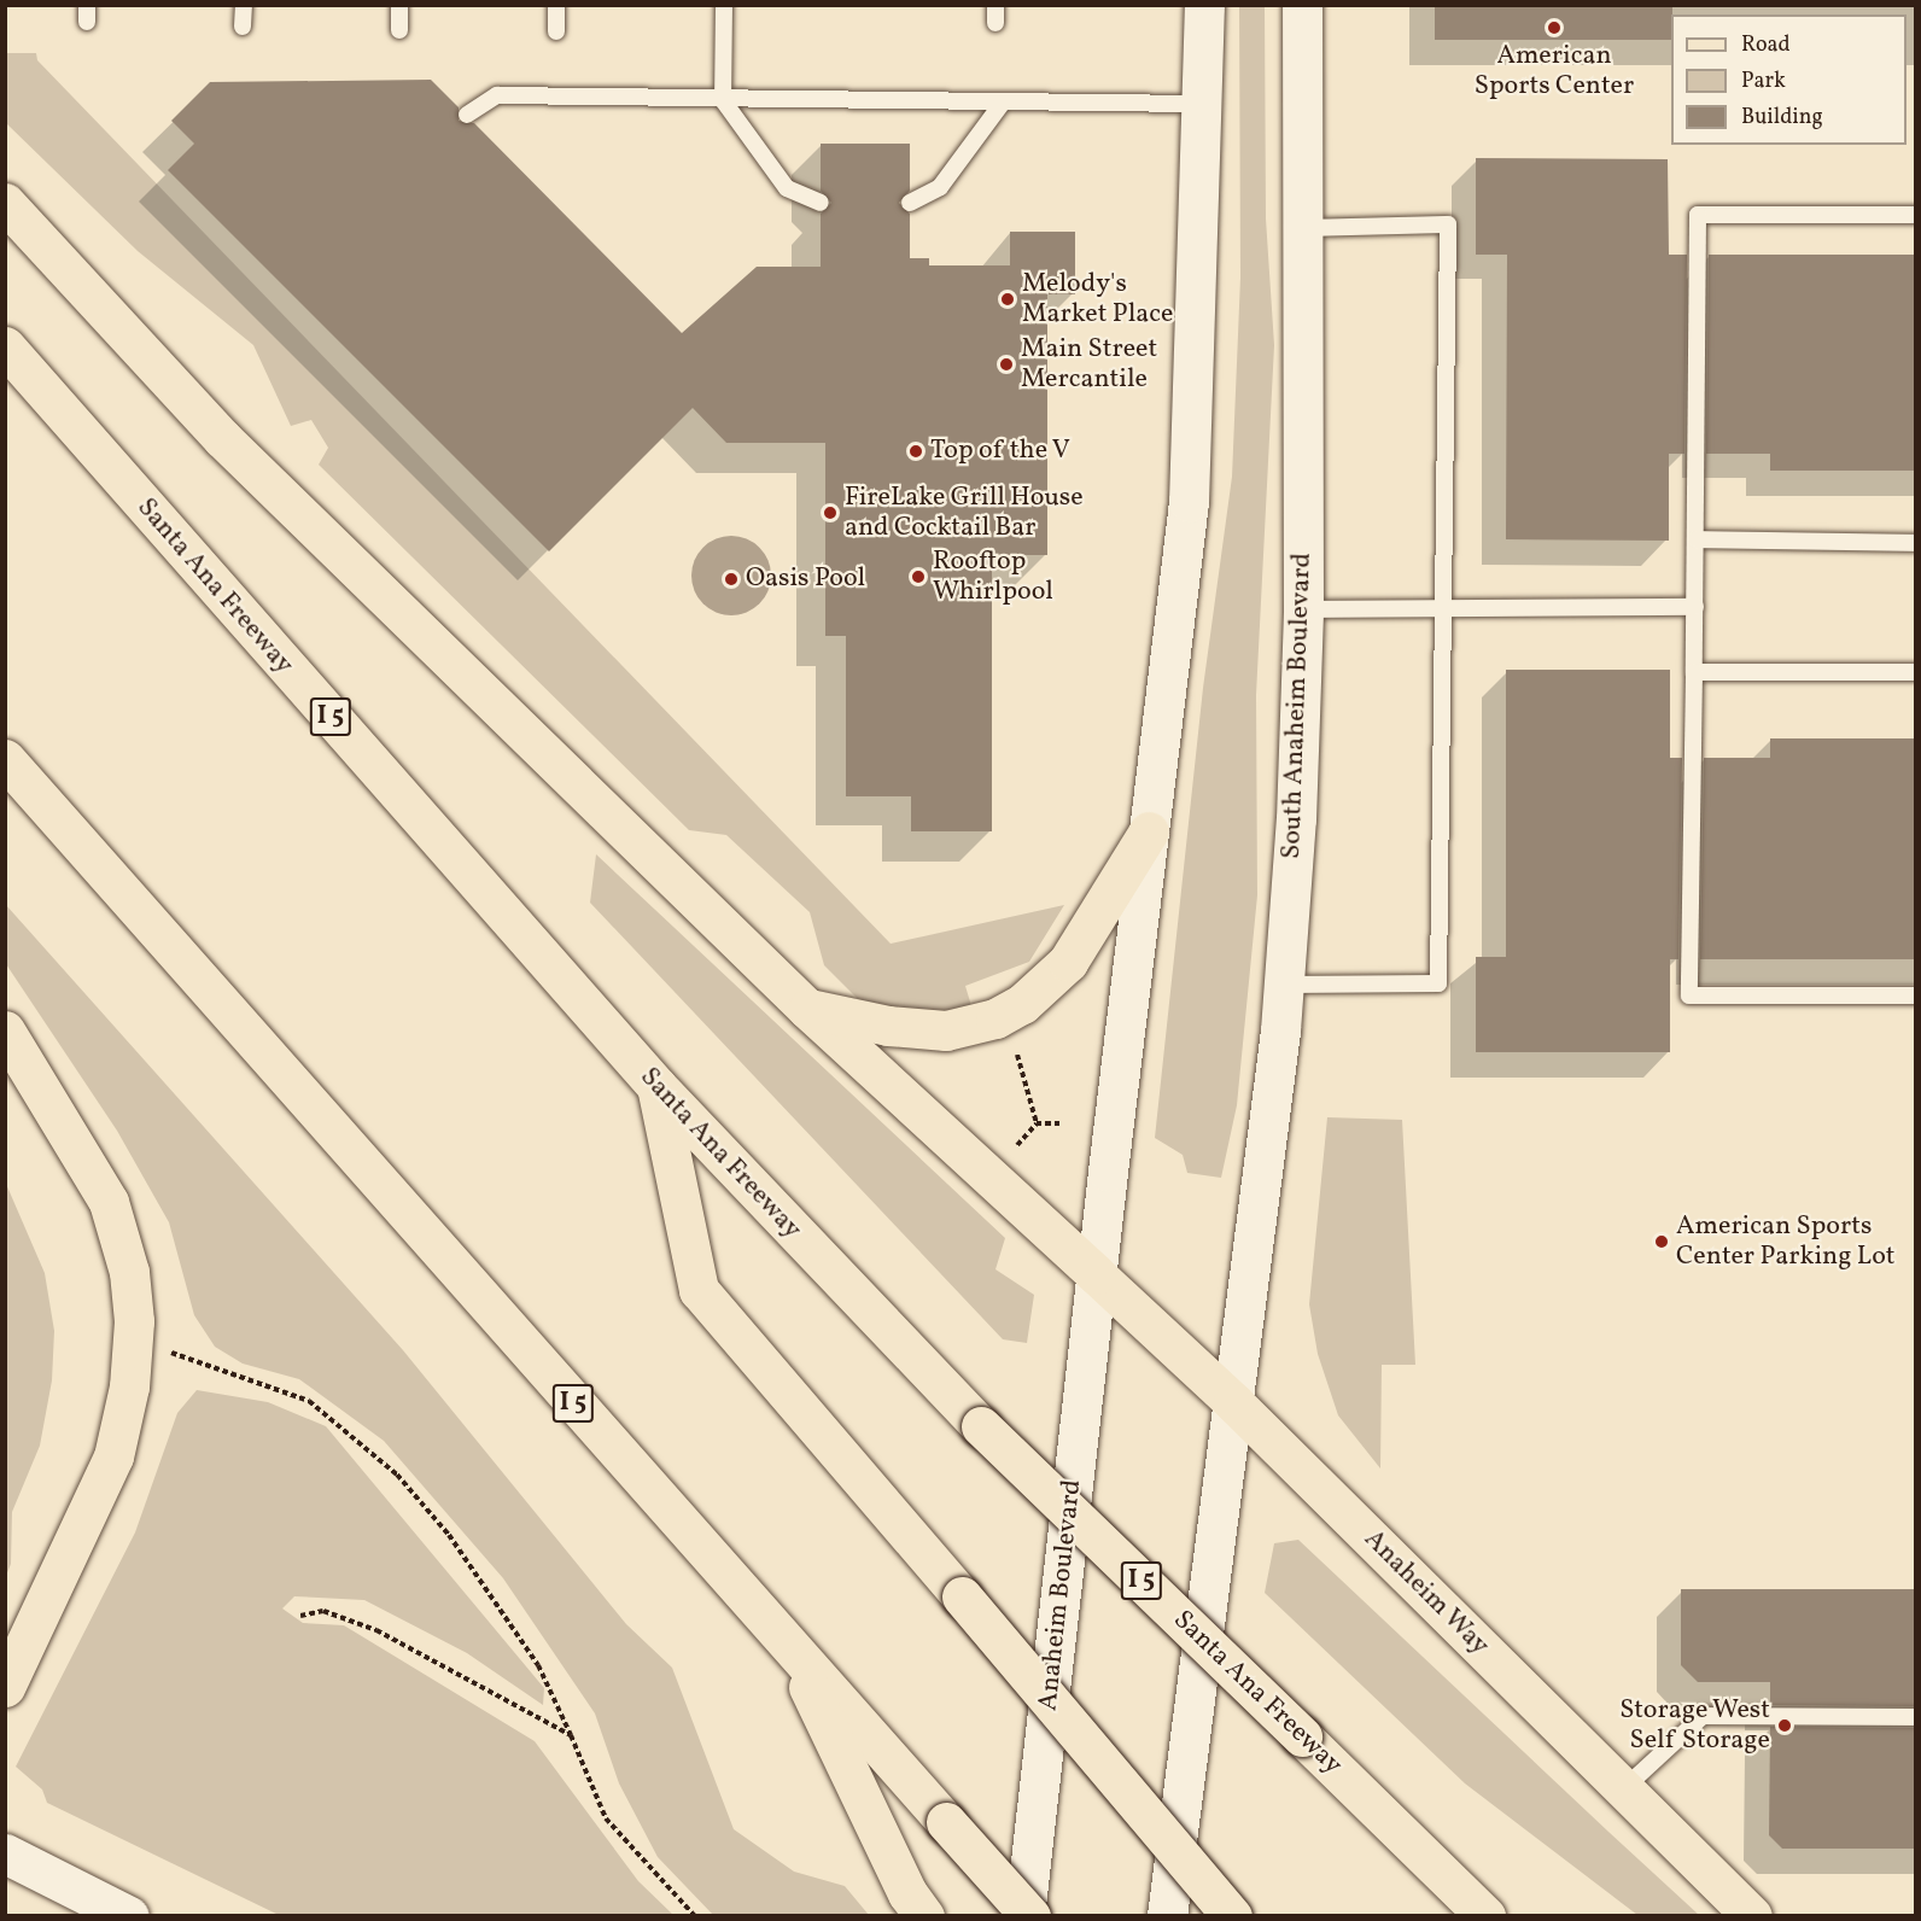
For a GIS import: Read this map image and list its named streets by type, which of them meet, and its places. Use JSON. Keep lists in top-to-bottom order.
{
  "streets": {
    "main road": [
      "Santa Ana Freeway",
      "South Anaheim Boulevard",
      "I 5",
      "Anaheim Way",
      "Anaheim Boulevard"
    ]
  },
  "crossings": [
    ["South Anaheim Boulevard", "Anaheim Way"],
    ["Anaheim Way", "Anaheim Boulevard"]
  ],
  "places": [
    "American Sports Center",
    "Melody's Market Place",
    "Main Street Mercantile",
    "Top of the V",
    "FireLake Grill House and Cocktail Bar",
    "Rooftop Whirlpool",
    "Oasis Pool",
    "American Sports Center Parking Lot",
    "Storage West Self Storage"
  ],
  "legend": ["Road", "Park", "Building"]
}
